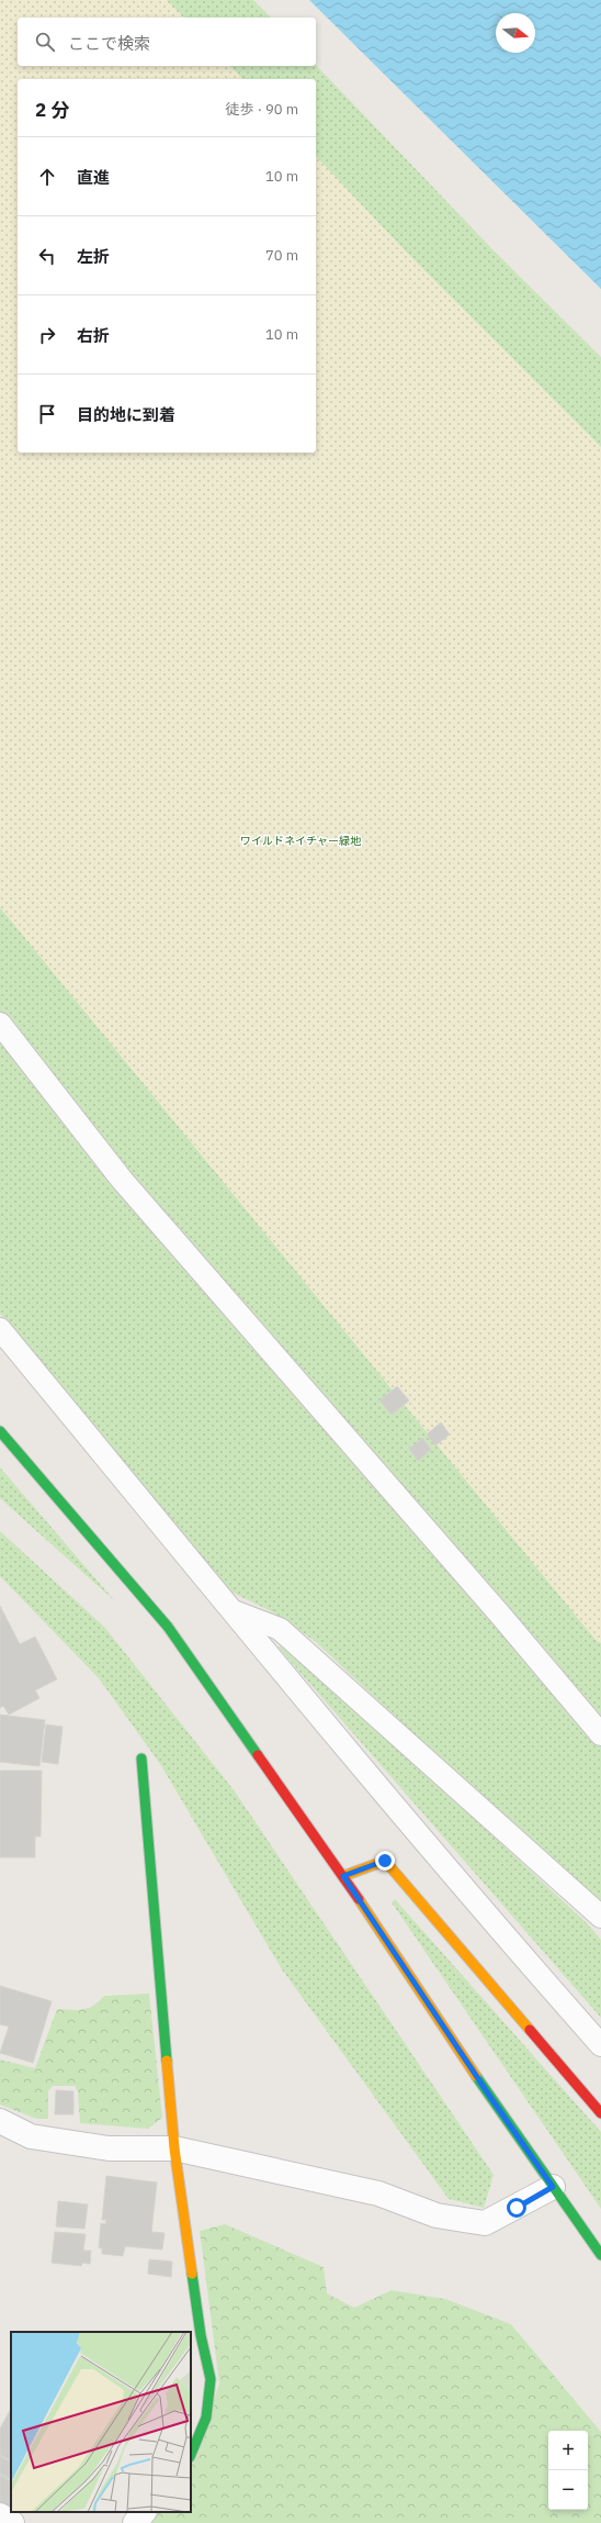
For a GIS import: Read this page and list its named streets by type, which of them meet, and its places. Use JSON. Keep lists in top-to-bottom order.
{
  "parks": ["ワイルドネイチャー緑地"],
  "north": "right",
  "page": {
    "search": "ここで検索",
    "heading": ["2 分", "徒歩 · 90 m"],
    "list": [
      ["直進", "10 m"],
      ["左折", "70 m"],
      ["右折", "10 m"],
      "目的地に到着"
    ],
    "map_buttons": ["+", "−"]
  }
}
